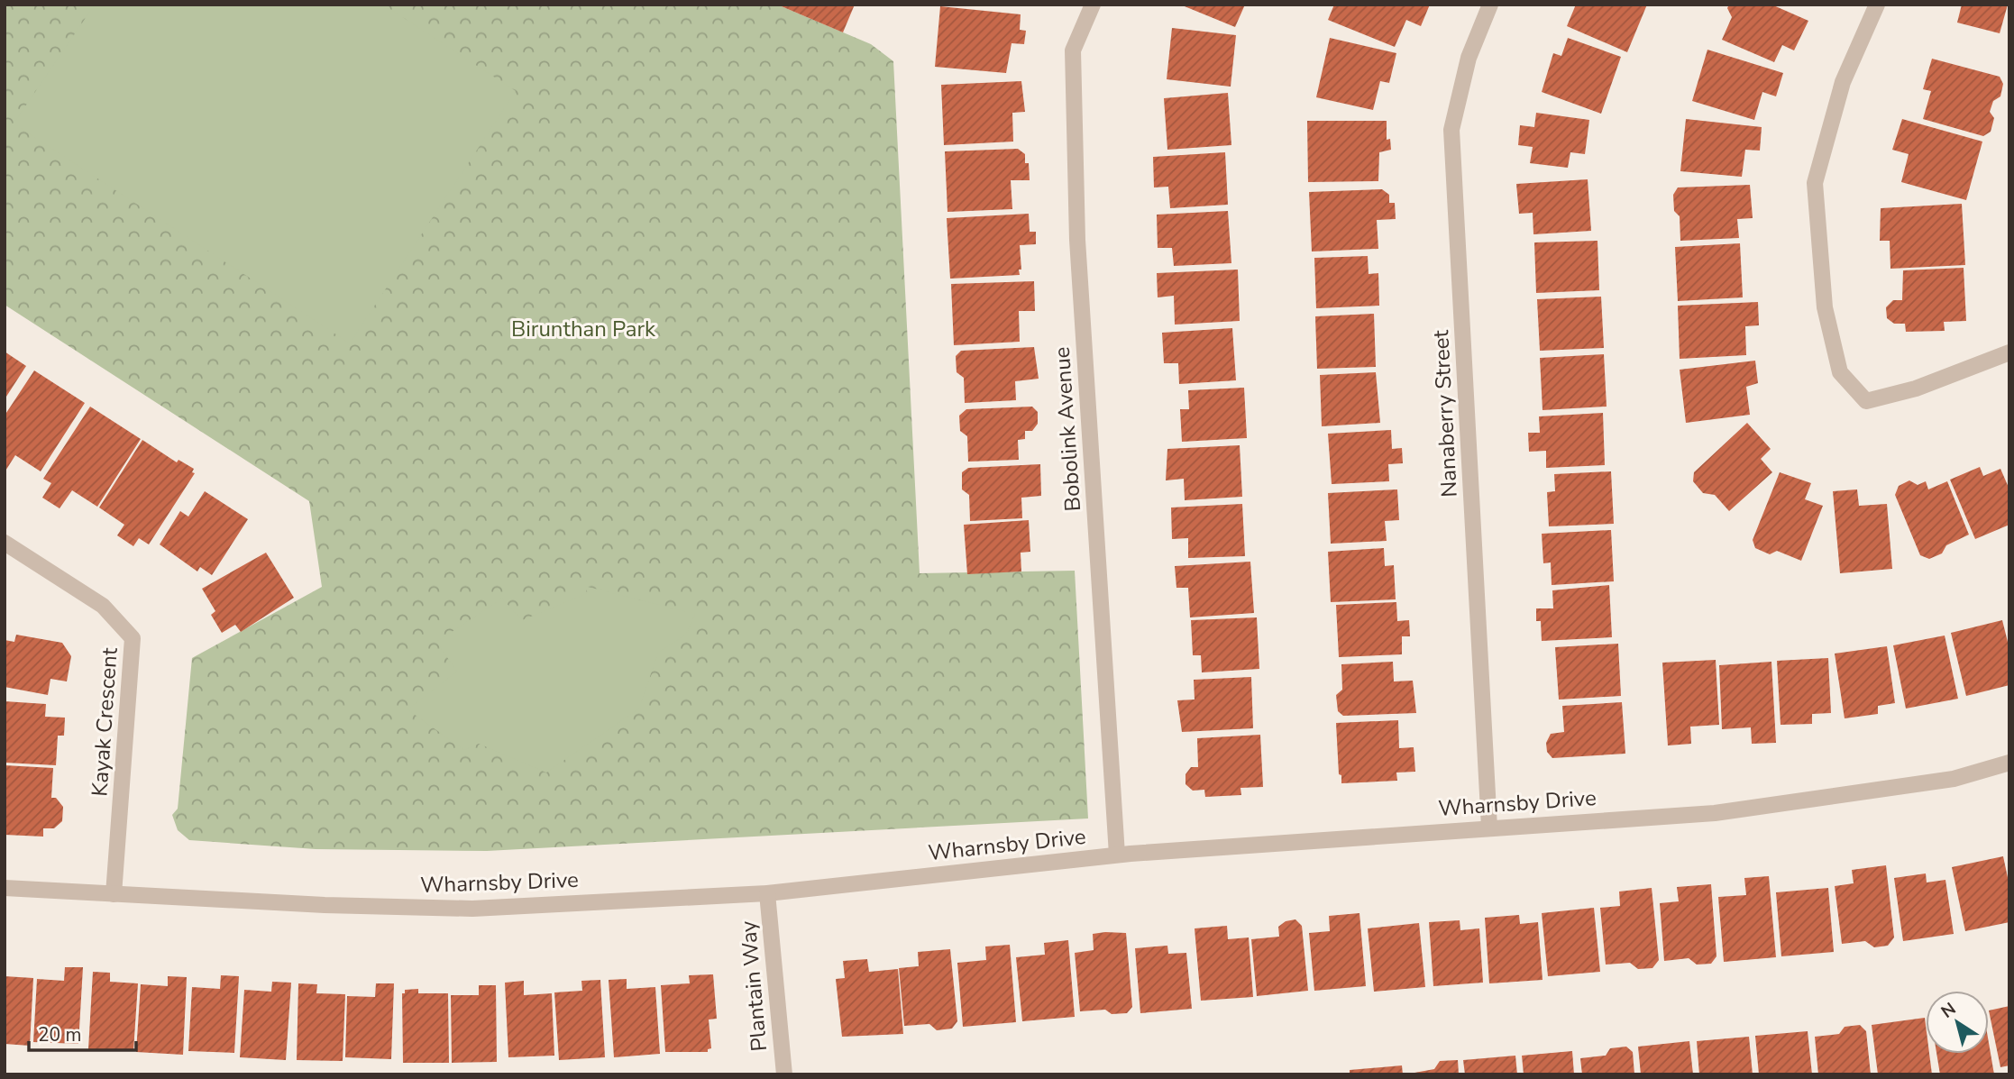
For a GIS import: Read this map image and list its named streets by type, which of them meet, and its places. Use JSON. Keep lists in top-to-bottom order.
{
  "streets": {
    "street": [
      "Nanaberry Street",
      "Bobolink Avenue",
      "Kayak Crescent",
      "Wharnsby Drive",
      "Plantain Way"
    ]
  },
  "crossings": [
    ["Nanaberry Street", "Wharnsby Drive"],
    ["Bobolink Avenue", "Wharnsby Drive"],
    ["Kayak Crescent", "Wharnsby Drive"],
    ["Wharnsby Drive", "Plantain Way"]
  ],
  "parks": ["Birunthan Park"],
  "scale_bar": "20 m",
  "north": "top left"
}
